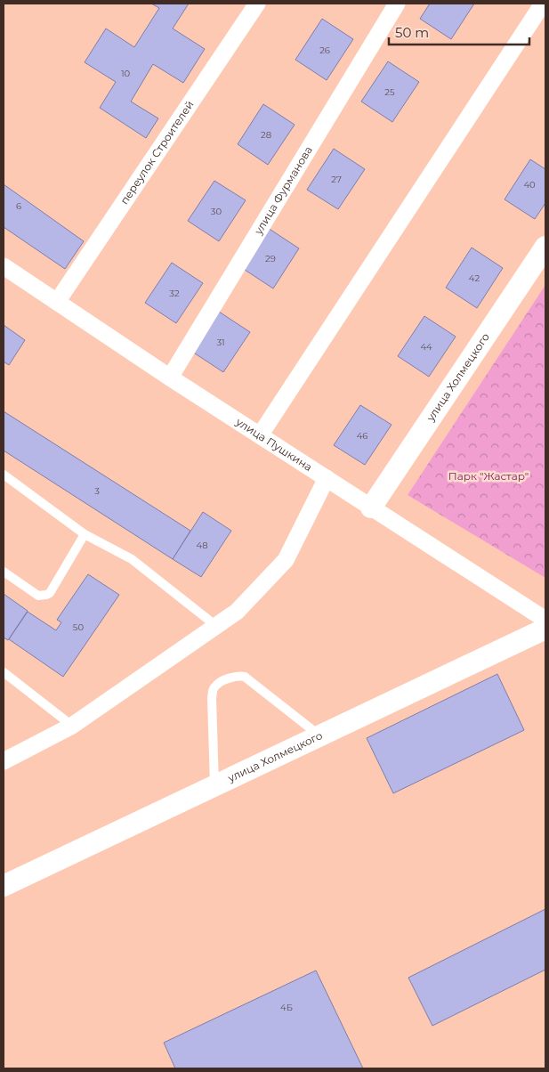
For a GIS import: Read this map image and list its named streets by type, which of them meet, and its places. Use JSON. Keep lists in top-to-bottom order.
{
  "streets": {
    "street": [
      "переулок Строителей",
      "улица Фурманова",
      "улица Холмецкого",
      "улица Пушкина"
    ]
  },
  "crossings": [
    ["переулок Строителей", "улица Пушкина"],
    ["улица Фурманова", "улица Пушкина"],
    ["улица Холмецкого", "улица Пушкина"]
  ],
  "parks": ["Парк \"Жастар\""],
  "house_numbers": [
    "26",
    "10",
    "25",
    "28",
    "27",
    "40",
    "6",
    "30",
    "29",
    "42",
    "32",
    "31",
    "44",
    "46",
    "3",
    "48",
    "50",
    "4Б"
  ],
  "scale_bar": "50 m"
}
